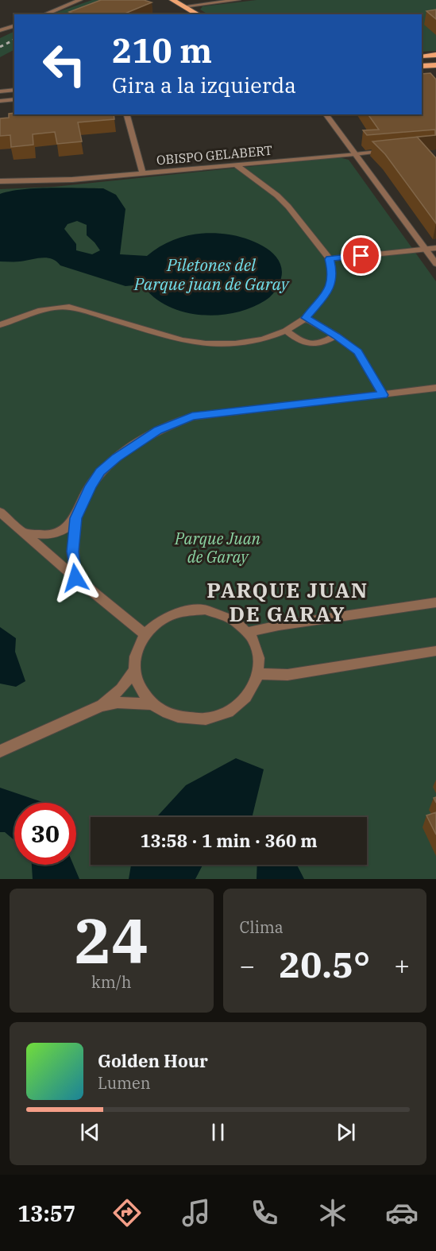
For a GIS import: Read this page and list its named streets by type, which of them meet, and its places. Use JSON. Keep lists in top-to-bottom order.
{
  "streets": {
    "street": ["OBISPO GELABERT"]
  },
  "districts": ["PARQUE JUAN DE GARAY"],
  "water": ["Piletones del Parque juan de Garay"],
  "parks": ["Parque Juan de Garay"],
  "page": {
    "turn": ["210 m", "Gira a la izquierda"],
    "limit": "30",
    "trip": "13:58 · 1 min · 360 m",
    "tile": [
      ["24", "km/h"],
      "Clima"
    ],
    "heat": ["−", "20.5°", "+"],
    "song": ["Golden Hour", "Lumen"],
    "tabs": "13:57"
  }
}
